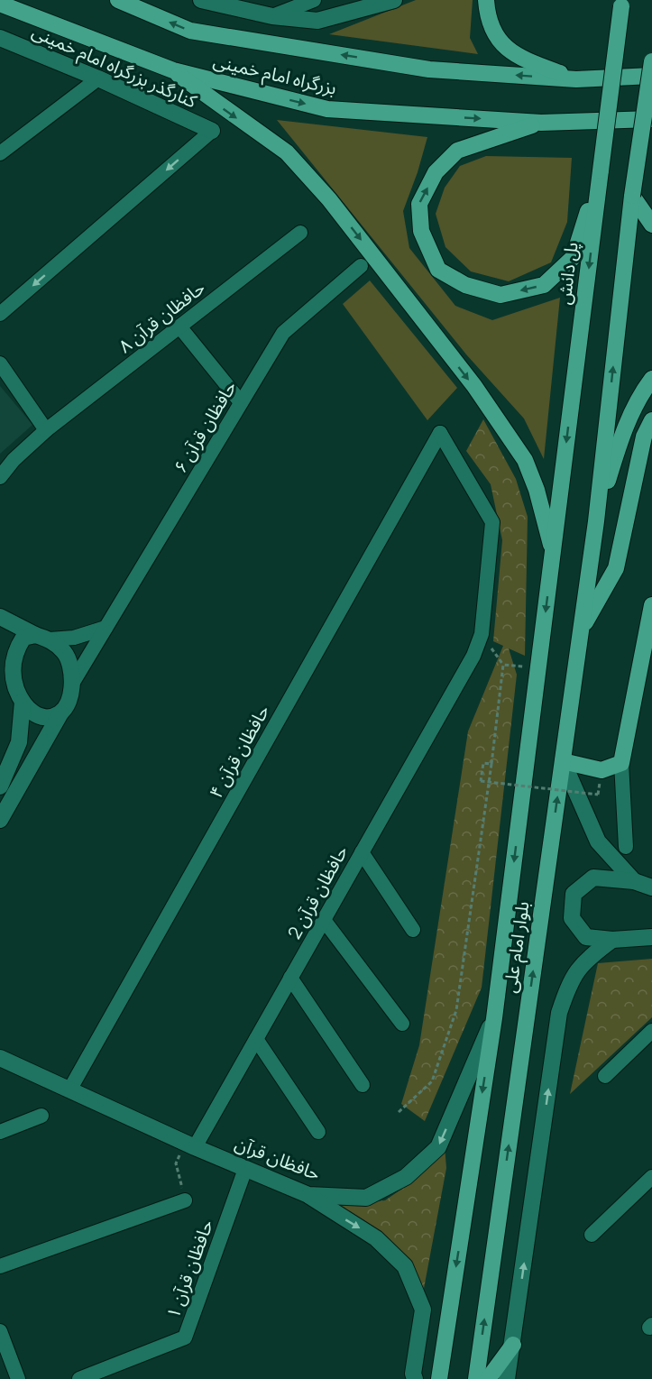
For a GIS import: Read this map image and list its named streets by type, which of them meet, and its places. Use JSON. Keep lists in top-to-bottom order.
{
  "streets": {
    "highway": ["بزرگراه امام خمینی", "پل دانش", "بلوار امام علی"],
    "street": [
      "کنارگذر بزرگراه امام خمینی",
      "حافظان قرآن ۸",
      "حافظان قرآن ۶",
      "حافظان قرآن ۴",
      "حافظان قرآن 2",
      "حافظان قرآن",
      "حافظان قرآن ۱"
    ]
  },
  "crossings": [
    ["پل دانش", "بلوار امام علی"],
    ["حافظان قرآن ۴", "حافظان قرآن 2"],
    ["حافظان قرآن ۴", "حافظان قرآن"],
    ["حافظان قرآن 2", "حافظان قرآن"],
    ["بلوار امام علی", "حافظان قرآن"],
    ["حافظان قرآن", "حافظان قرآن ۱"]
  ],
  "one_way": ["حافظان قرآن"]
}
